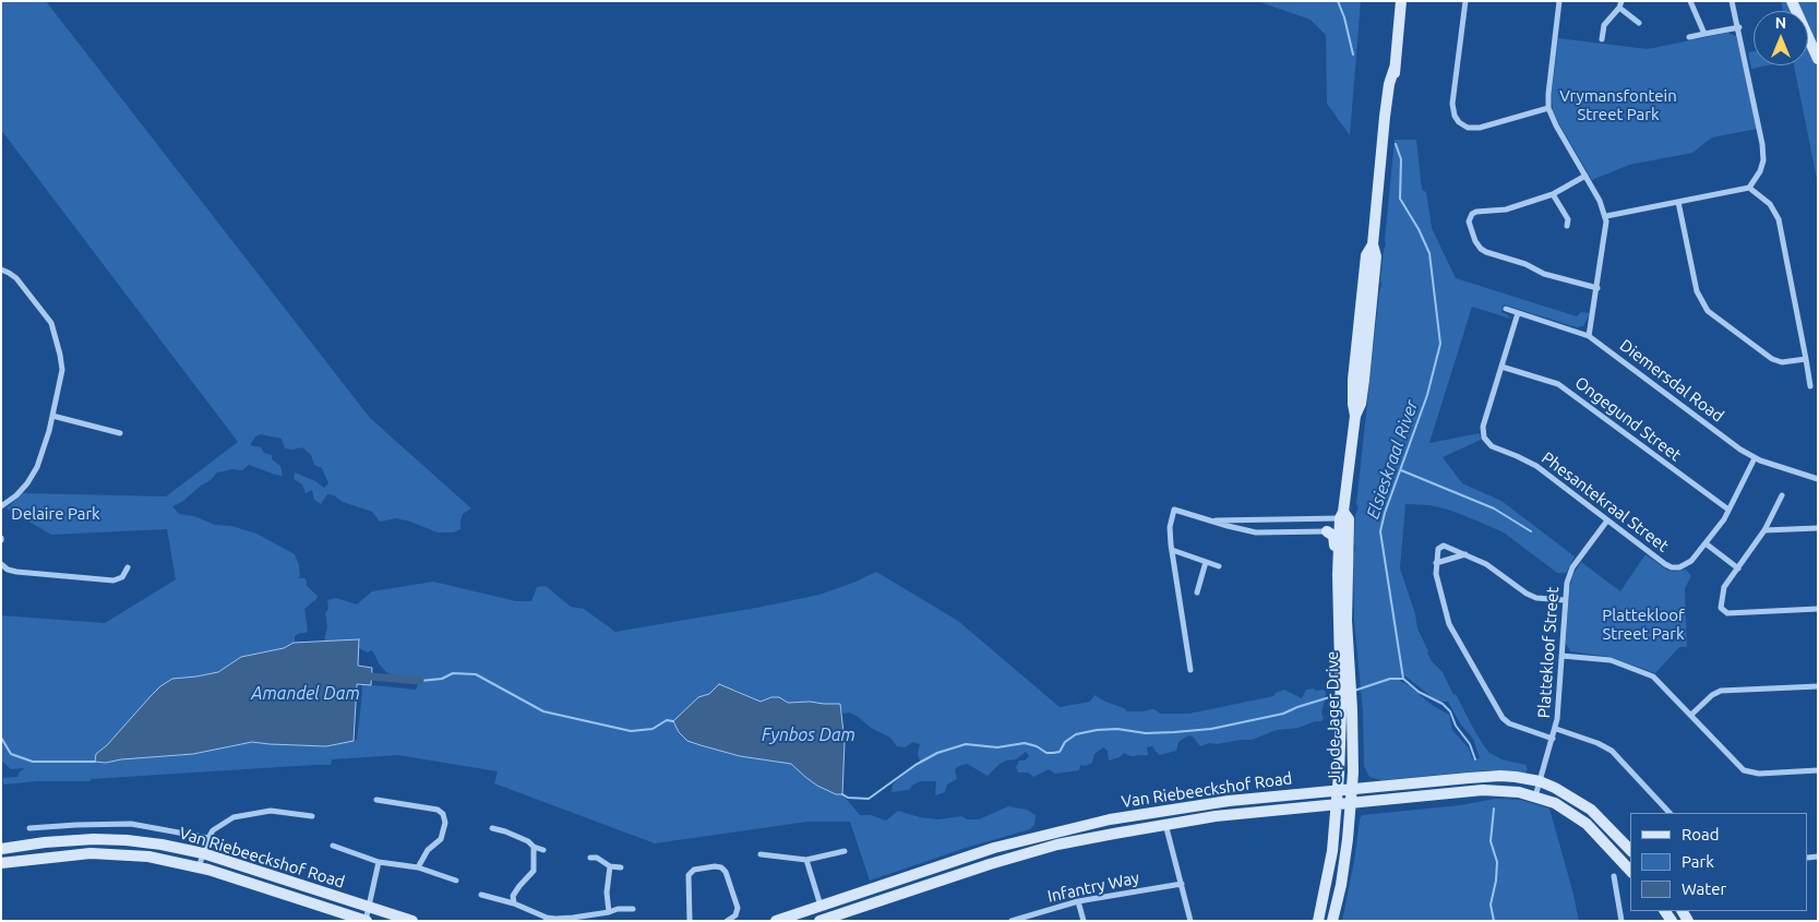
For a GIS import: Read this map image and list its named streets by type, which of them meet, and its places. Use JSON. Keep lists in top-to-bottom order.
{
  "streets": {
    "street": [
      "Diemersdal Road",
      "Ongegund Street",
      "Phesantekraal Street",
      "Plattekloof Street",
      "Jip de Jager Drive",
      "Van Riebeeckshof Road",
      "Infantry Way"
    ]
  },
  "crossings": [
    ["Diemersdal Road", "Phesantekraal Street"],
    ["Ongegund Street", "Phesantekraal Street"],
    ["Phesantekraal Street", "Plattekloof Street"],
    ["Plattekloof Street", "Van Riebeeckshof Road"],
    ["Jip de Jager Drive", "Van Riebeeckshof Road"]
  ],
  "water": ["Elsieskraal River", "Amandel Dam", "Fynbos Dam"],
  "parks": ["Vrymansfontein Street Park", "Delaire Park", "Plattekloof Street Park"],
  "legend": ["Road", "Park", "Water"],
  "north": "top"
}
